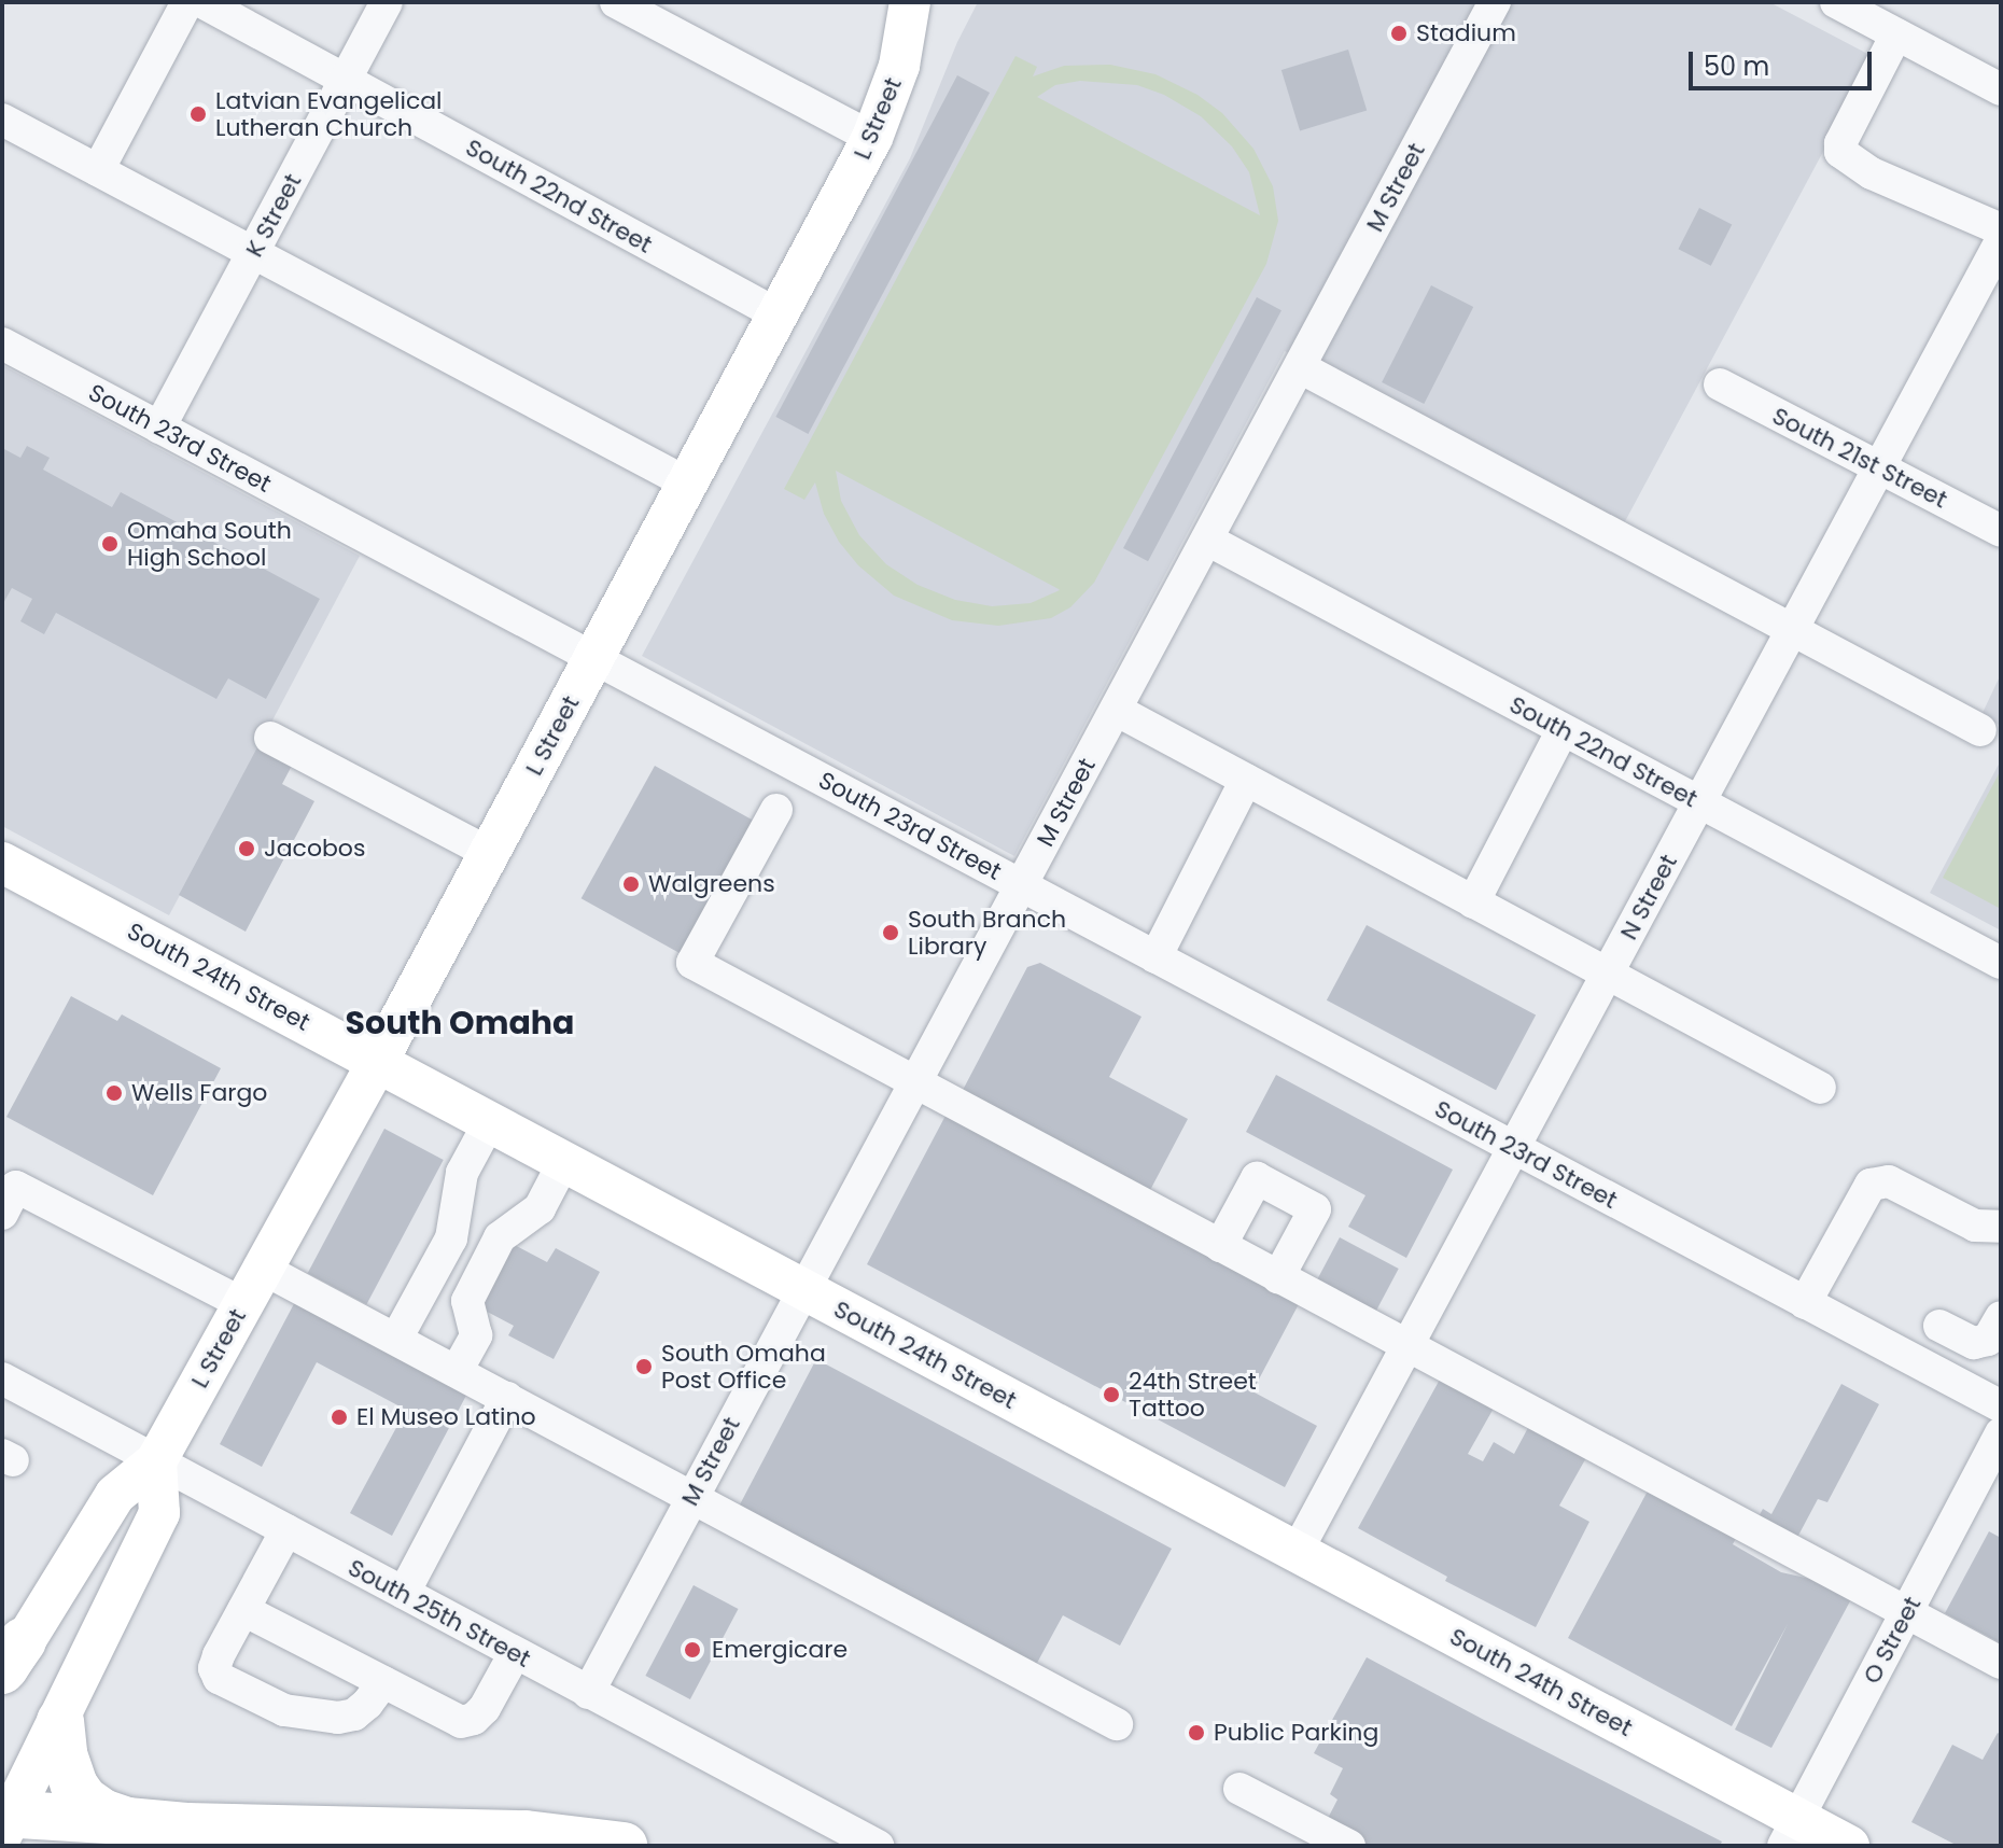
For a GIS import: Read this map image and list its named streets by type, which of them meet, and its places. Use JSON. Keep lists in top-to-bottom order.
{
  "streets": {
    "main road": ["L Street", "South 24th Street"],
    "street": [
      "M Street",
      "South 22nd Street",
      "K Street",
      "South 23rd Street",
      "South 21st Street",
      "N Street",
      "South 25th Street",
      "O Street"
    ]
  },
  "crossings": [
    ["L Street", "South 22nd Street"],
    ["L Street", "South 23rd Street"],
    ["L Street", "South 24th Street"],
    ["L Street", "South 25th Street"],
    ["M Street", "South 22nd Street"],
    ["M Street", "South 23rd Street"],
    ["M Street", "South 24th Street"],
    ["M Street", "South 25th Street"],
    ["South 22nd Street", "K Street"],
    ["South 22nd Street", "N Street"],
    ["K Street", "South 23rd Street"],
    ["South 23rd Street", "N Street"],
    ["South 21st Street", "N Street"],
    ["N Street", "South 24th Street"],
    ["South 24th Street", "O Street"]
  ],
  "districts": ["South Omaha"],
  "places": [
    "Stadium",
    "Latvian Evangelical Lutheran Church",
    "Omaha South High School",
    "Jacobos",
    "Walgreens",
    "South Branch Library",
    "Wells Fargo",
    "South Omaha Post Office",
    "24th Street Tattoo",
    "El Museo Latino",
    "Emergicare",
    "Public Parking"
  ],
  "scale_bar": "50 m"
}
